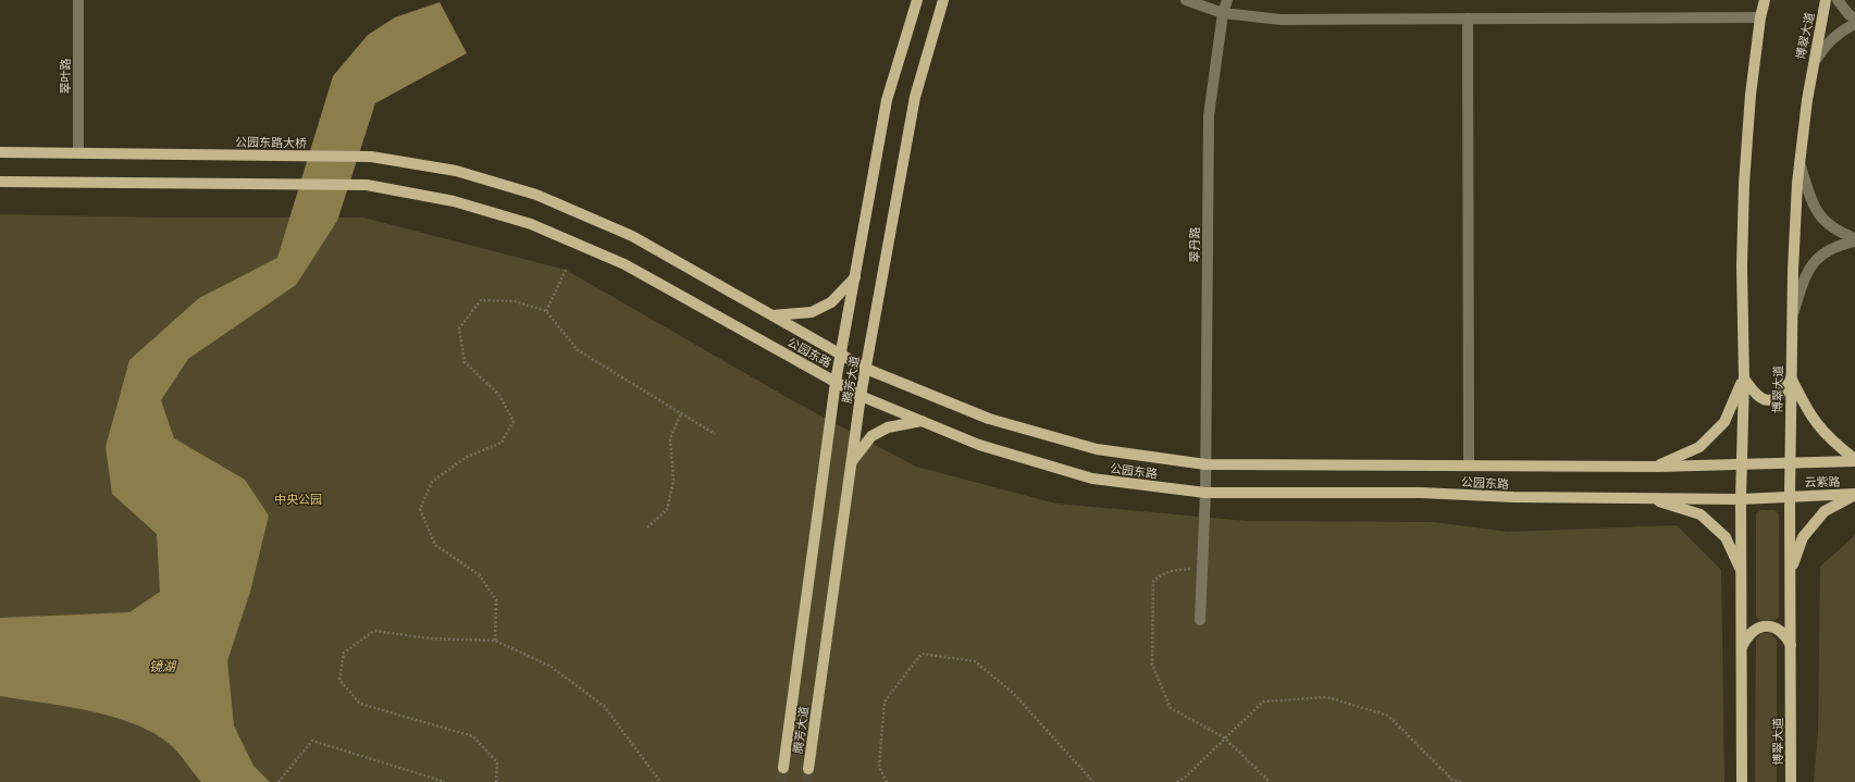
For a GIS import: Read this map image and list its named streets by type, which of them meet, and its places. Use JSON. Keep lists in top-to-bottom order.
{
  "streets": {
    "main road": [
      "博翠大道",
      "公园东路大桥",
      "公园东路",
      "腾芳大道",
      "云紫路"
    ],
    "street": ["翠叶路", "翠丹路"]
  },
  "crossings": [
    ["博翠大道", "公园东路"],
    ["博翠大道", "云紫路"],
    ["翠叶路", "公园东路大桥"],
    ["公园东路大桥", "公园东路"],
    ["翠丹路", "公园东路"],
    ["公园东路", "腾芳大道"],
    ["公园东路", "云紫路"]
  ],
  "water": ["镜湖"],
  "parks": ["中央公园"]
}
